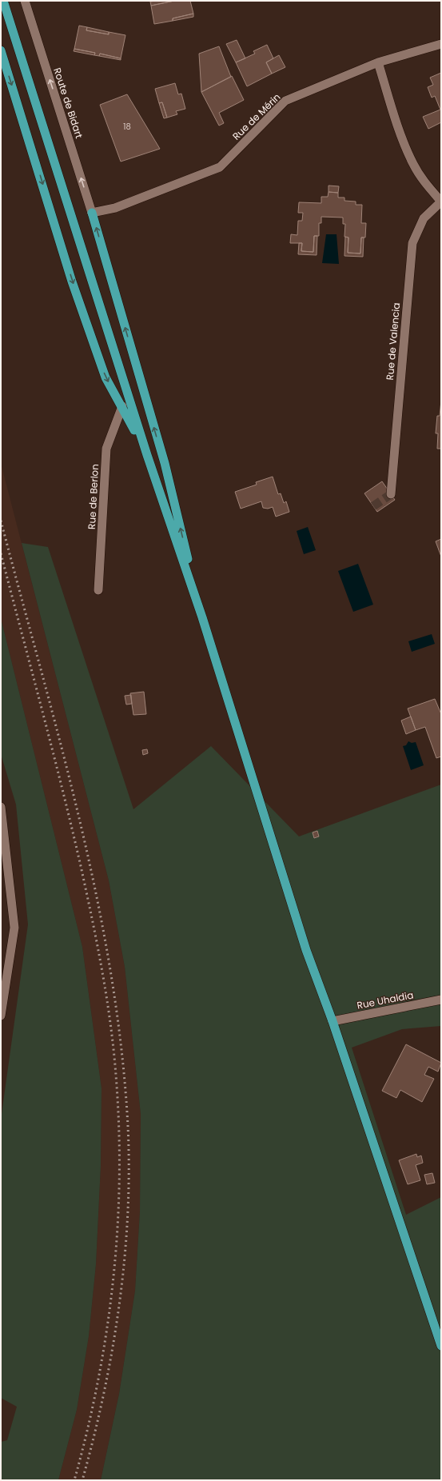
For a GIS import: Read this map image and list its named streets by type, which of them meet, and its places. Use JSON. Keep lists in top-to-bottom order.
{
  "streets": {
    "street": [
      "Route de Bidart",
      "Rue de Mérin",
      "Rue de Valencia",
      "Rue de Berlon",
      "Rue Uhaldia"
    ]
  },
  "crossings": [
    ["Route de Bidart", "Rue de Mérin"]
  ],
  "one_way": ["Route de Bidart"],
  "house_numbers": ["18"]
}
